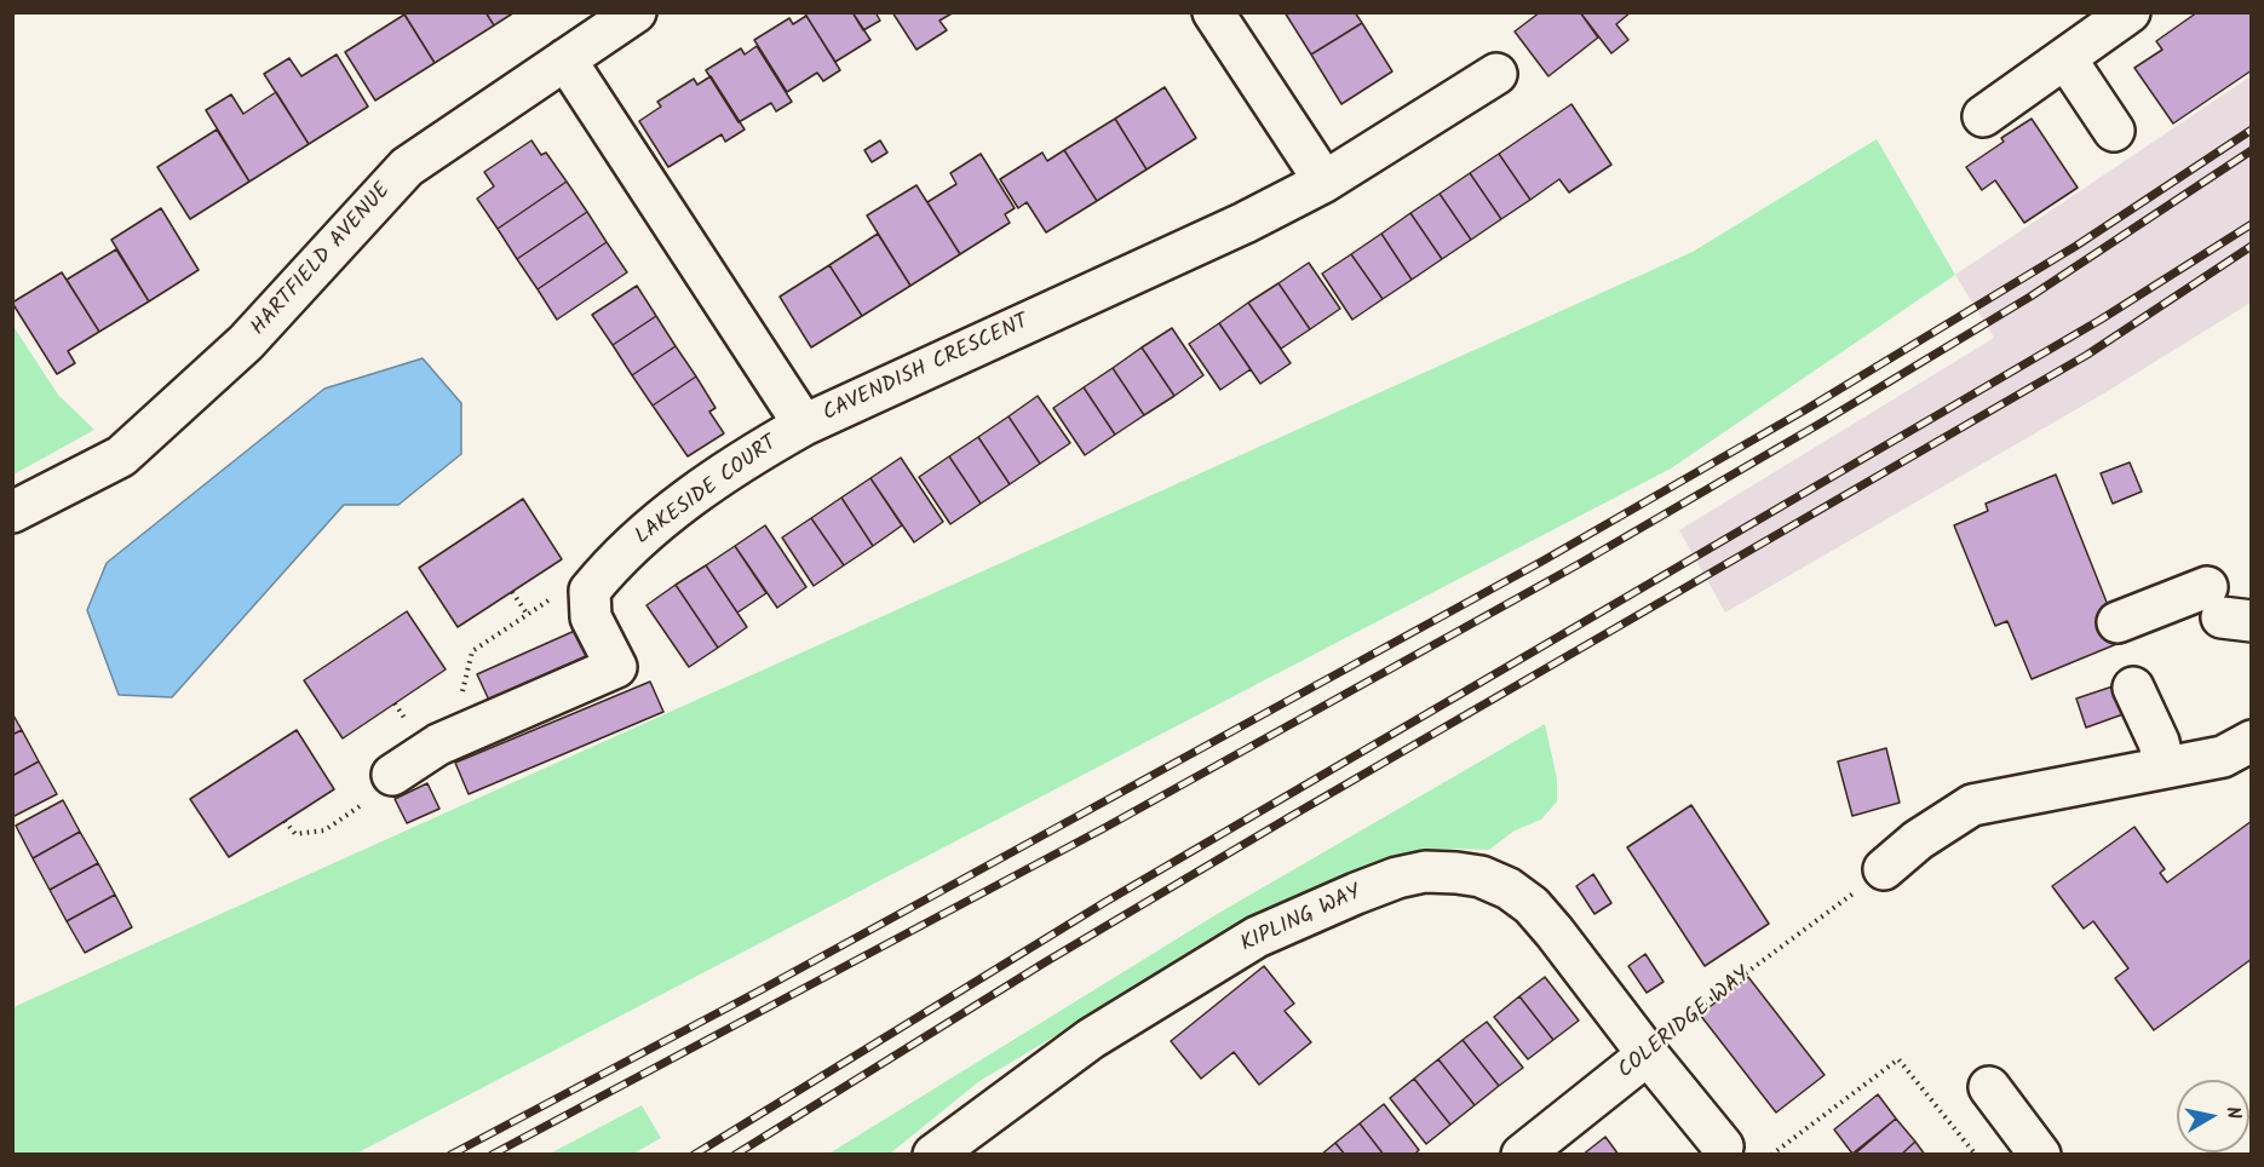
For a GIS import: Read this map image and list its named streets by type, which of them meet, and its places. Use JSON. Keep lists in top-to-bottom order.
{
  "streets": {
    "street": [
      "HARTFIELD AVENUE",
      "CAVENDISH CRESCENT",
      "LAKESIDE COURT",
      "KIPLING WAY",
      "COLERIDGE WAY"
    ]
  },
  "crossings": [
    ["HARTFIELD AVENUE", "CAVENDISH CRESCENT"],
    ["CAVENDISH CRESCENT", "LAKESIDE COURT"],
    ["KIPLING WAY", "COLERIDGE WAY"]
  ],
  "north": "right"
}
